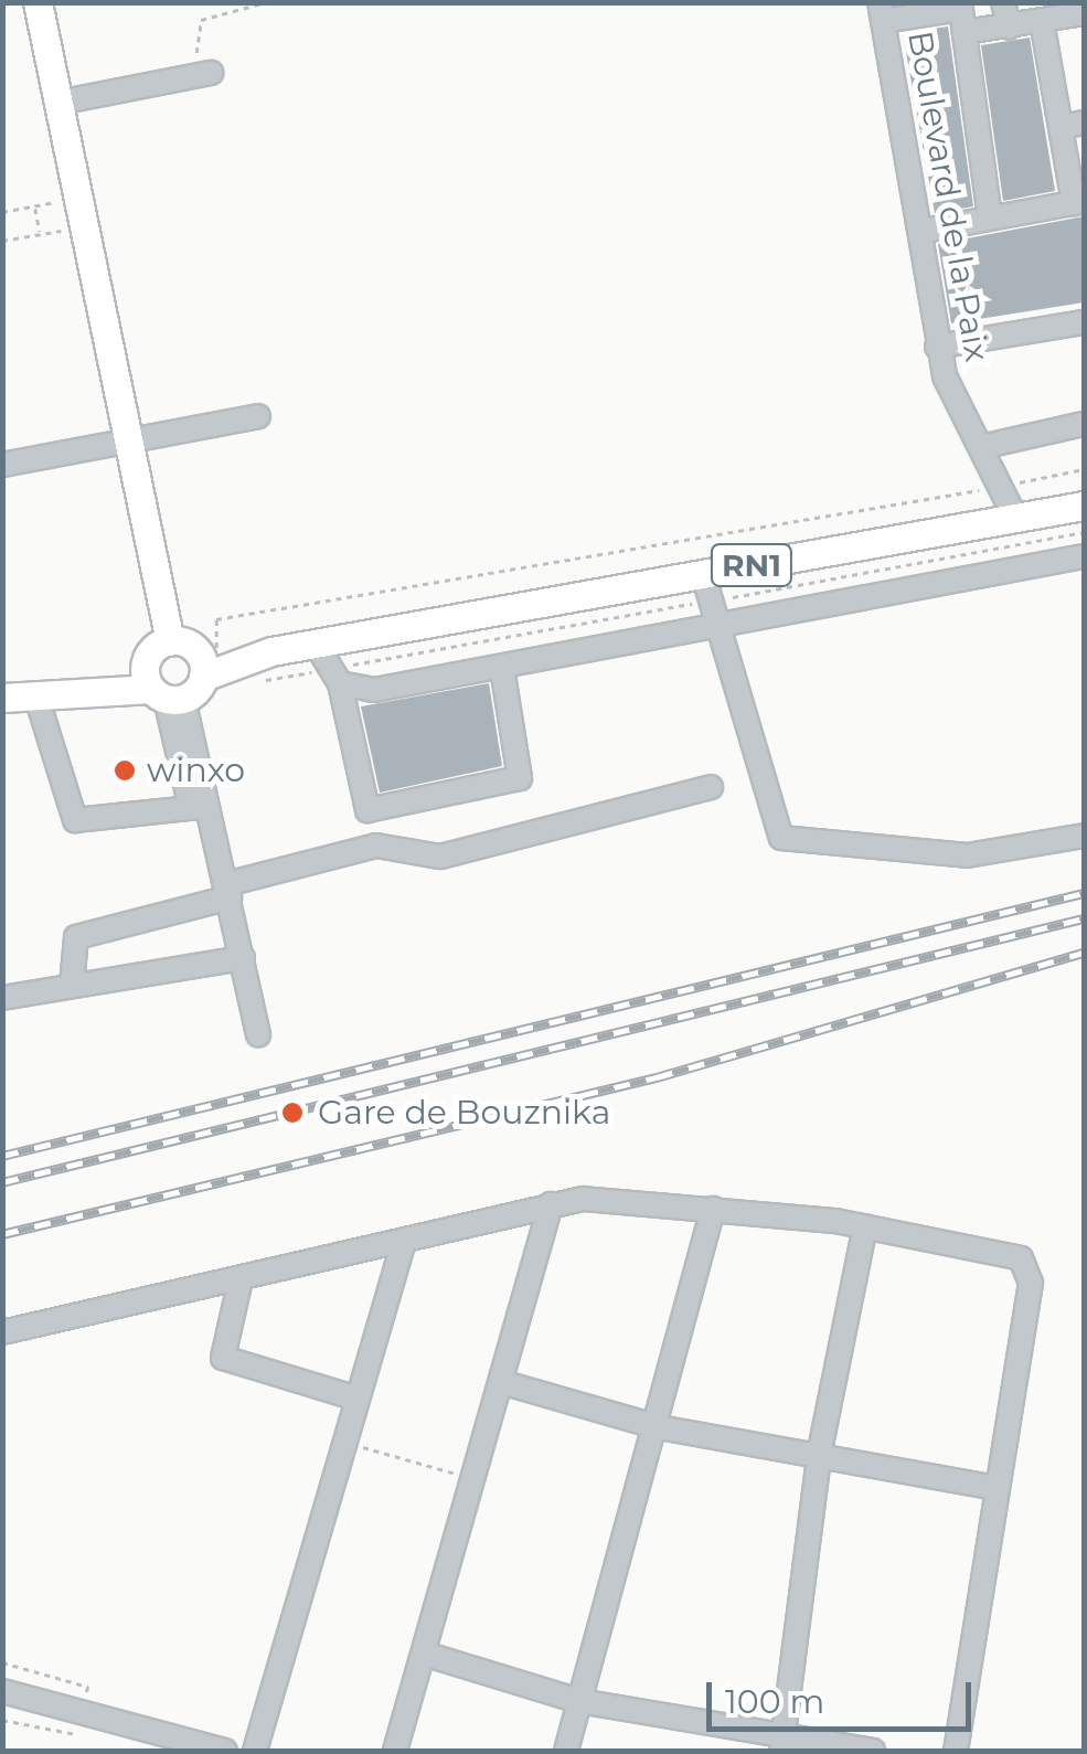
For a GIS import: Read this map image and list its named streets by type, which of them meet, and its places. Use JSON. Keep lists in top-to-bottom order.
{
  "streets": {
    "main road": ["RN1"],
    "street": ["Boulevard de la Paix"]
  },
  "crossings": [
    ["Boulevard de la Paix", "RN1"]
  ],
  "places": ["winxo", "Gare de Bouznika"],
  "scale_bar": "100 m"
}
